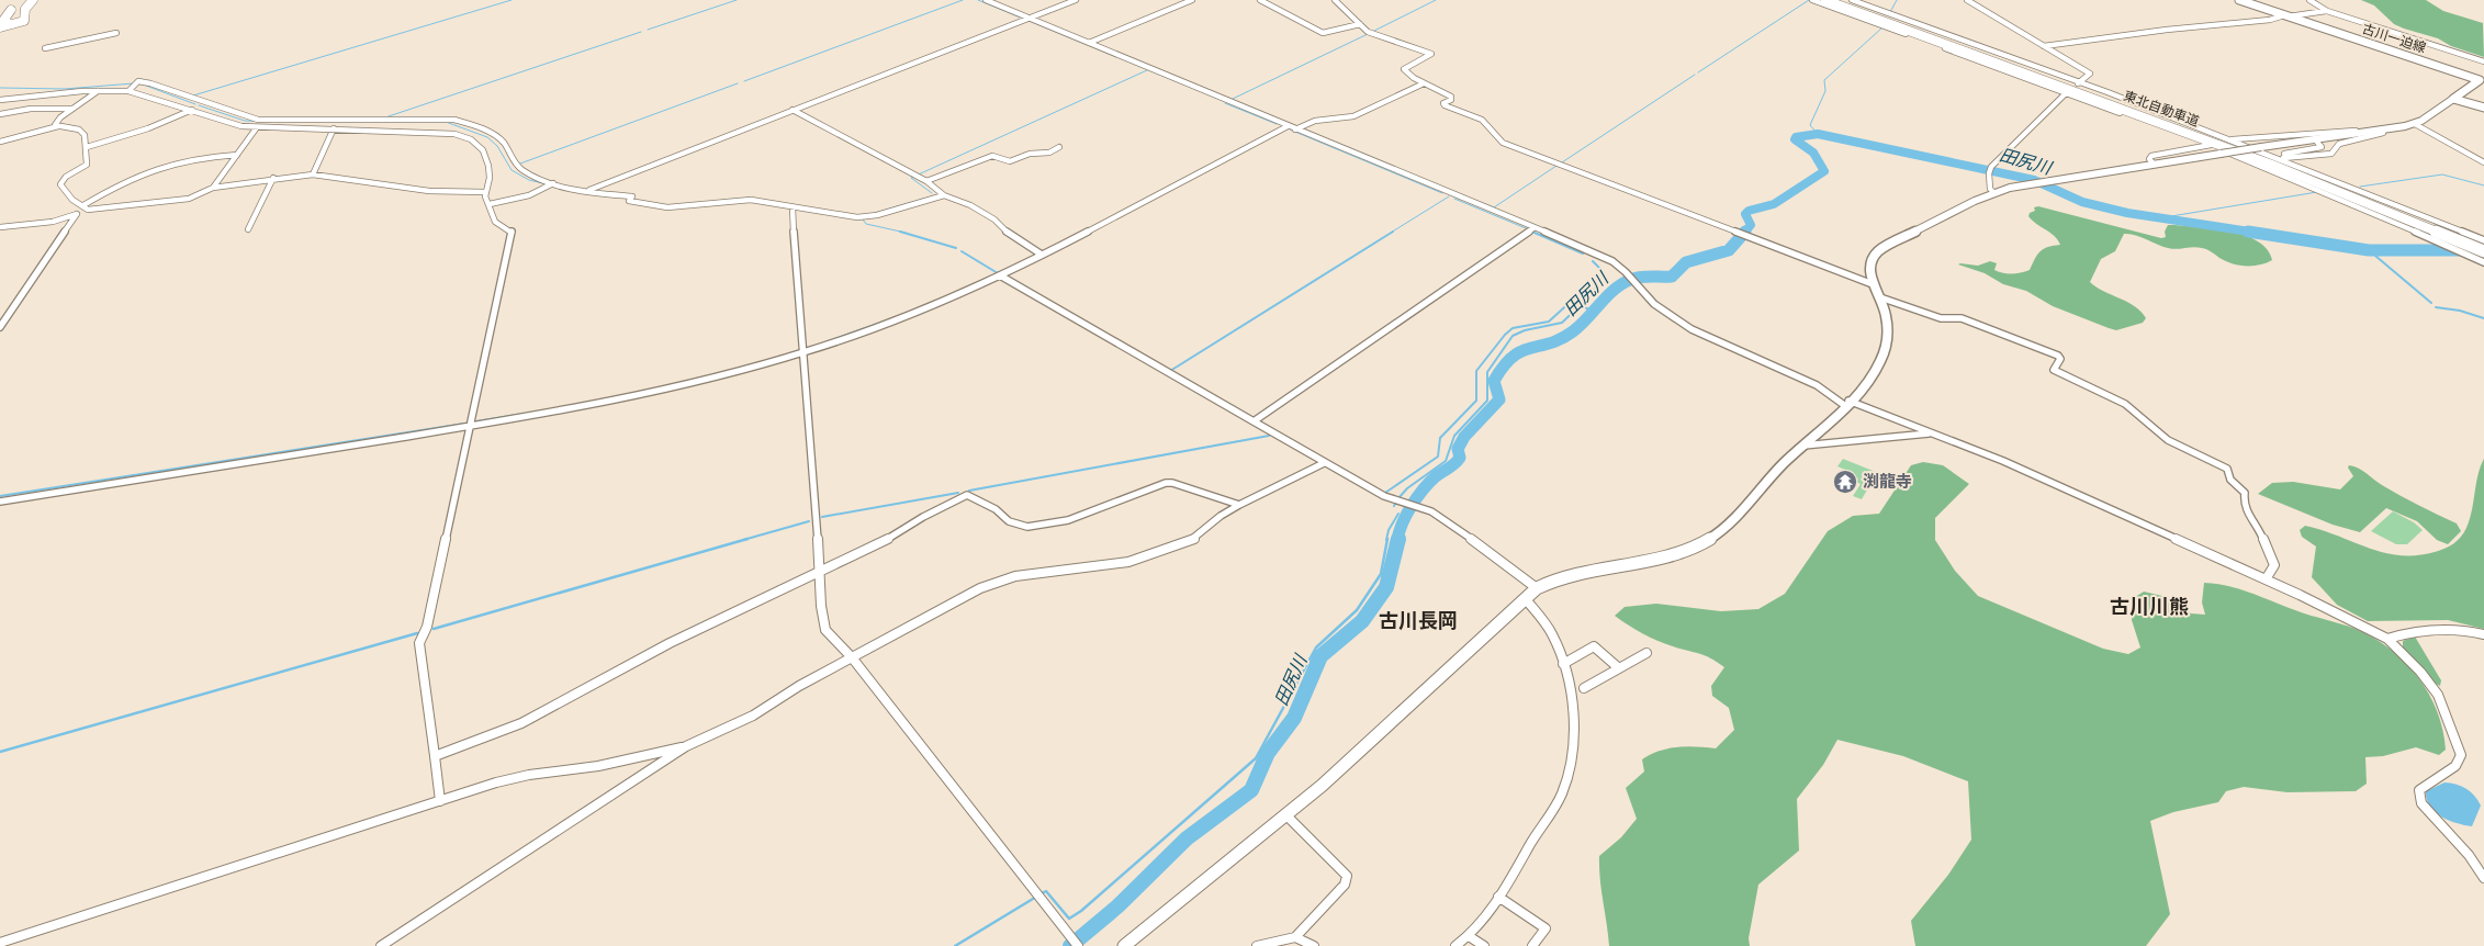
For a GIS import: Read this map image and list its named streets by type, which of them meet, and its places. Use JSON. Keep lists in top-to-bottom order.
{
  "streets": {
    "highway": ["東北自動車道"],
    "main road": ["古川一迫線"]
  },
  "districts": ["古川川熊", "古川長岡"],
  "water": ["田尻川"],
  "places": {
    "temple": ["渕龍寺"]
  }
}
